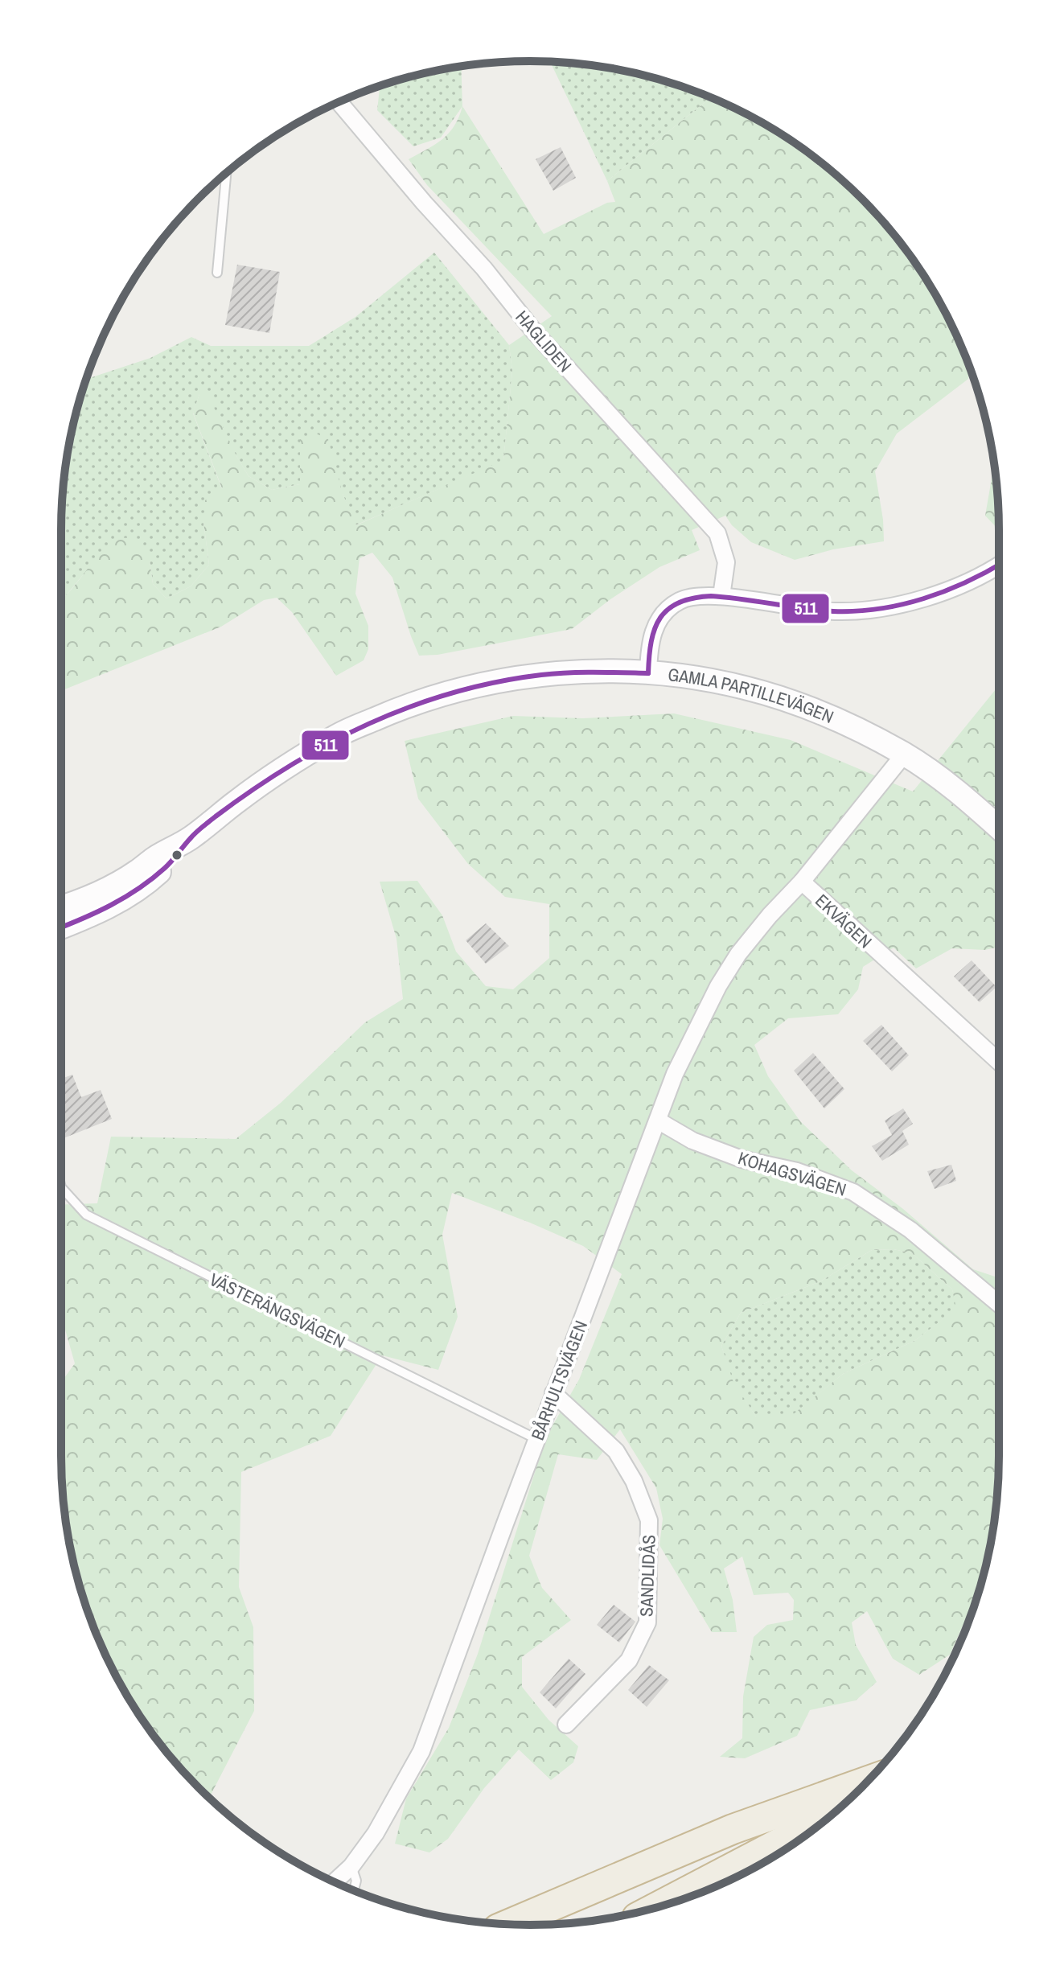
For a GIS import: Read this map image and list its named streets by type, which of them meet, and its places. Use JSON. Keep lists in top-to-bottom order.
{
  "streets": {
    "street": [
      "HAGLIDEN",
      "GAMLA PARTILLEVÄGEN",
      "EKVÄGEN",
      "KOHAGSVÄGEN",
      "BÅRHULTSVÄGEN",
      "SANDLIDÅS"
    ],
    "lane": ["VÄSTERÄNGSVÄGEN"]
  },
  "crossings": [
    ["GAMLA PARTILLEVÄGEN", "EKVÄGEN"],
    ["EKVÄGEN", "BÅRHULTSVÄGEN"],
    ["KOHAGSVÄGEN", "BÅRHULTSVÄGEN"],
    ["VÄSTERÄNGSVÄGEN", "BÅRHULTSVÄGEN"],
    ["BÅRHULTSVÄGEN", "SANDLIDÅS"]
  ],
  "lines": ["transit line 511"]
}
